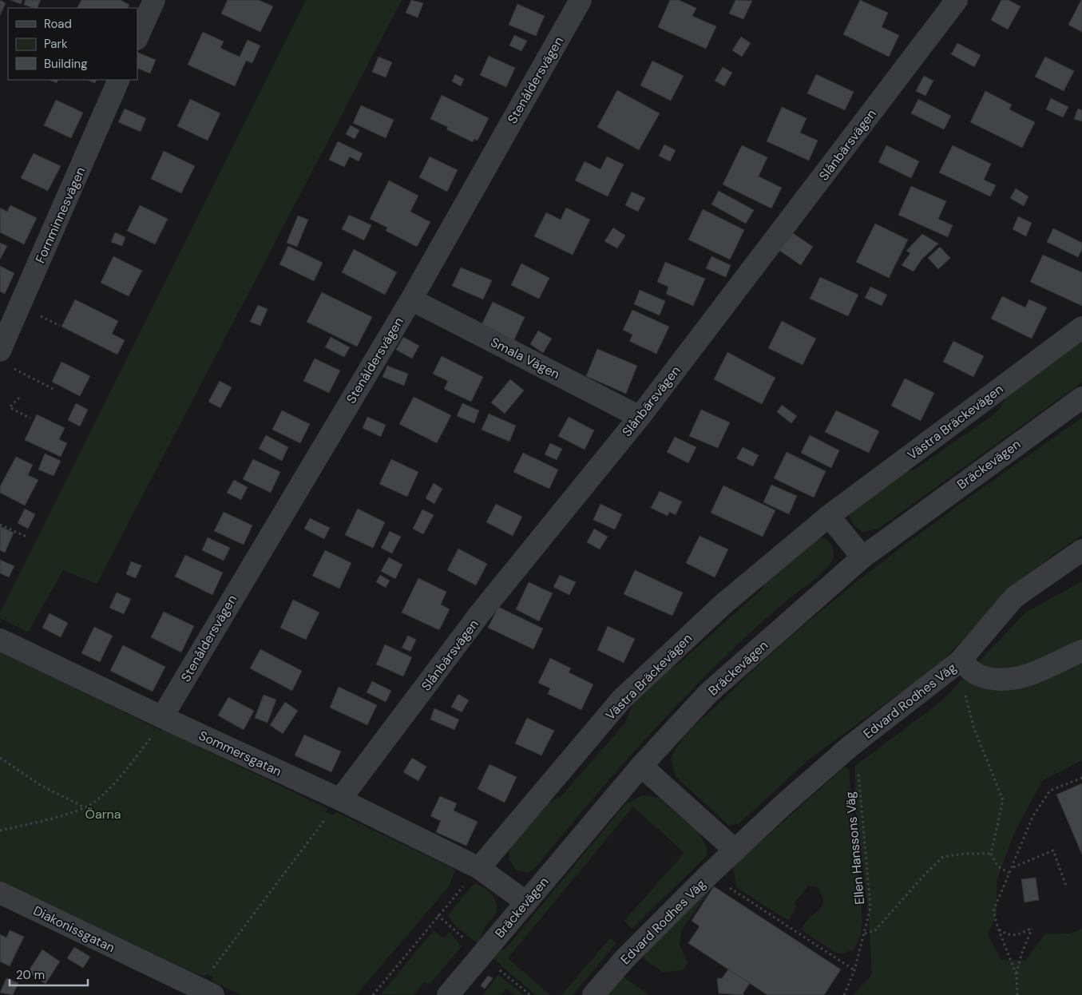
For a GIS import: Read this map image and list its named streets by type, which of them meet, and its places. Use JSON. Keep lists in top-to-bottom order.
{
  "streets": {
    "street": [
      "Stenåldersvägen",
      "Slånbärsvägen",
      "Fornminnesvägen",
      "Smala Vägen",
      "Västra Bräckevägen",
      "Bräckevägen",
      "Edvard Rodhes Väg",
      "Sommersgatan",
      "Diakonissgatan"
    ],
    "path": ["Ellen Hanssons Väg"]
  },
  "crossings": [
    ["Stenåldersvägen", "Smala Vägen"],
    ["Stenåldersvägen", "Sommersgatan"],
    ["Slånbärsvägen", "Smala Vägen"],
    ["Slånbärsvägen", "Sommersgatan"],
    ["Västra Bräckevägen", "Sommersgatan"],
    ["Edvard Rodhes Väg", "Ellen Hanssons Väg"]
  ],
  "parks": ["Öarna"],
  "legend": ["Road", "Park", "Building"],
  "scale_bar": "20 m"
}
